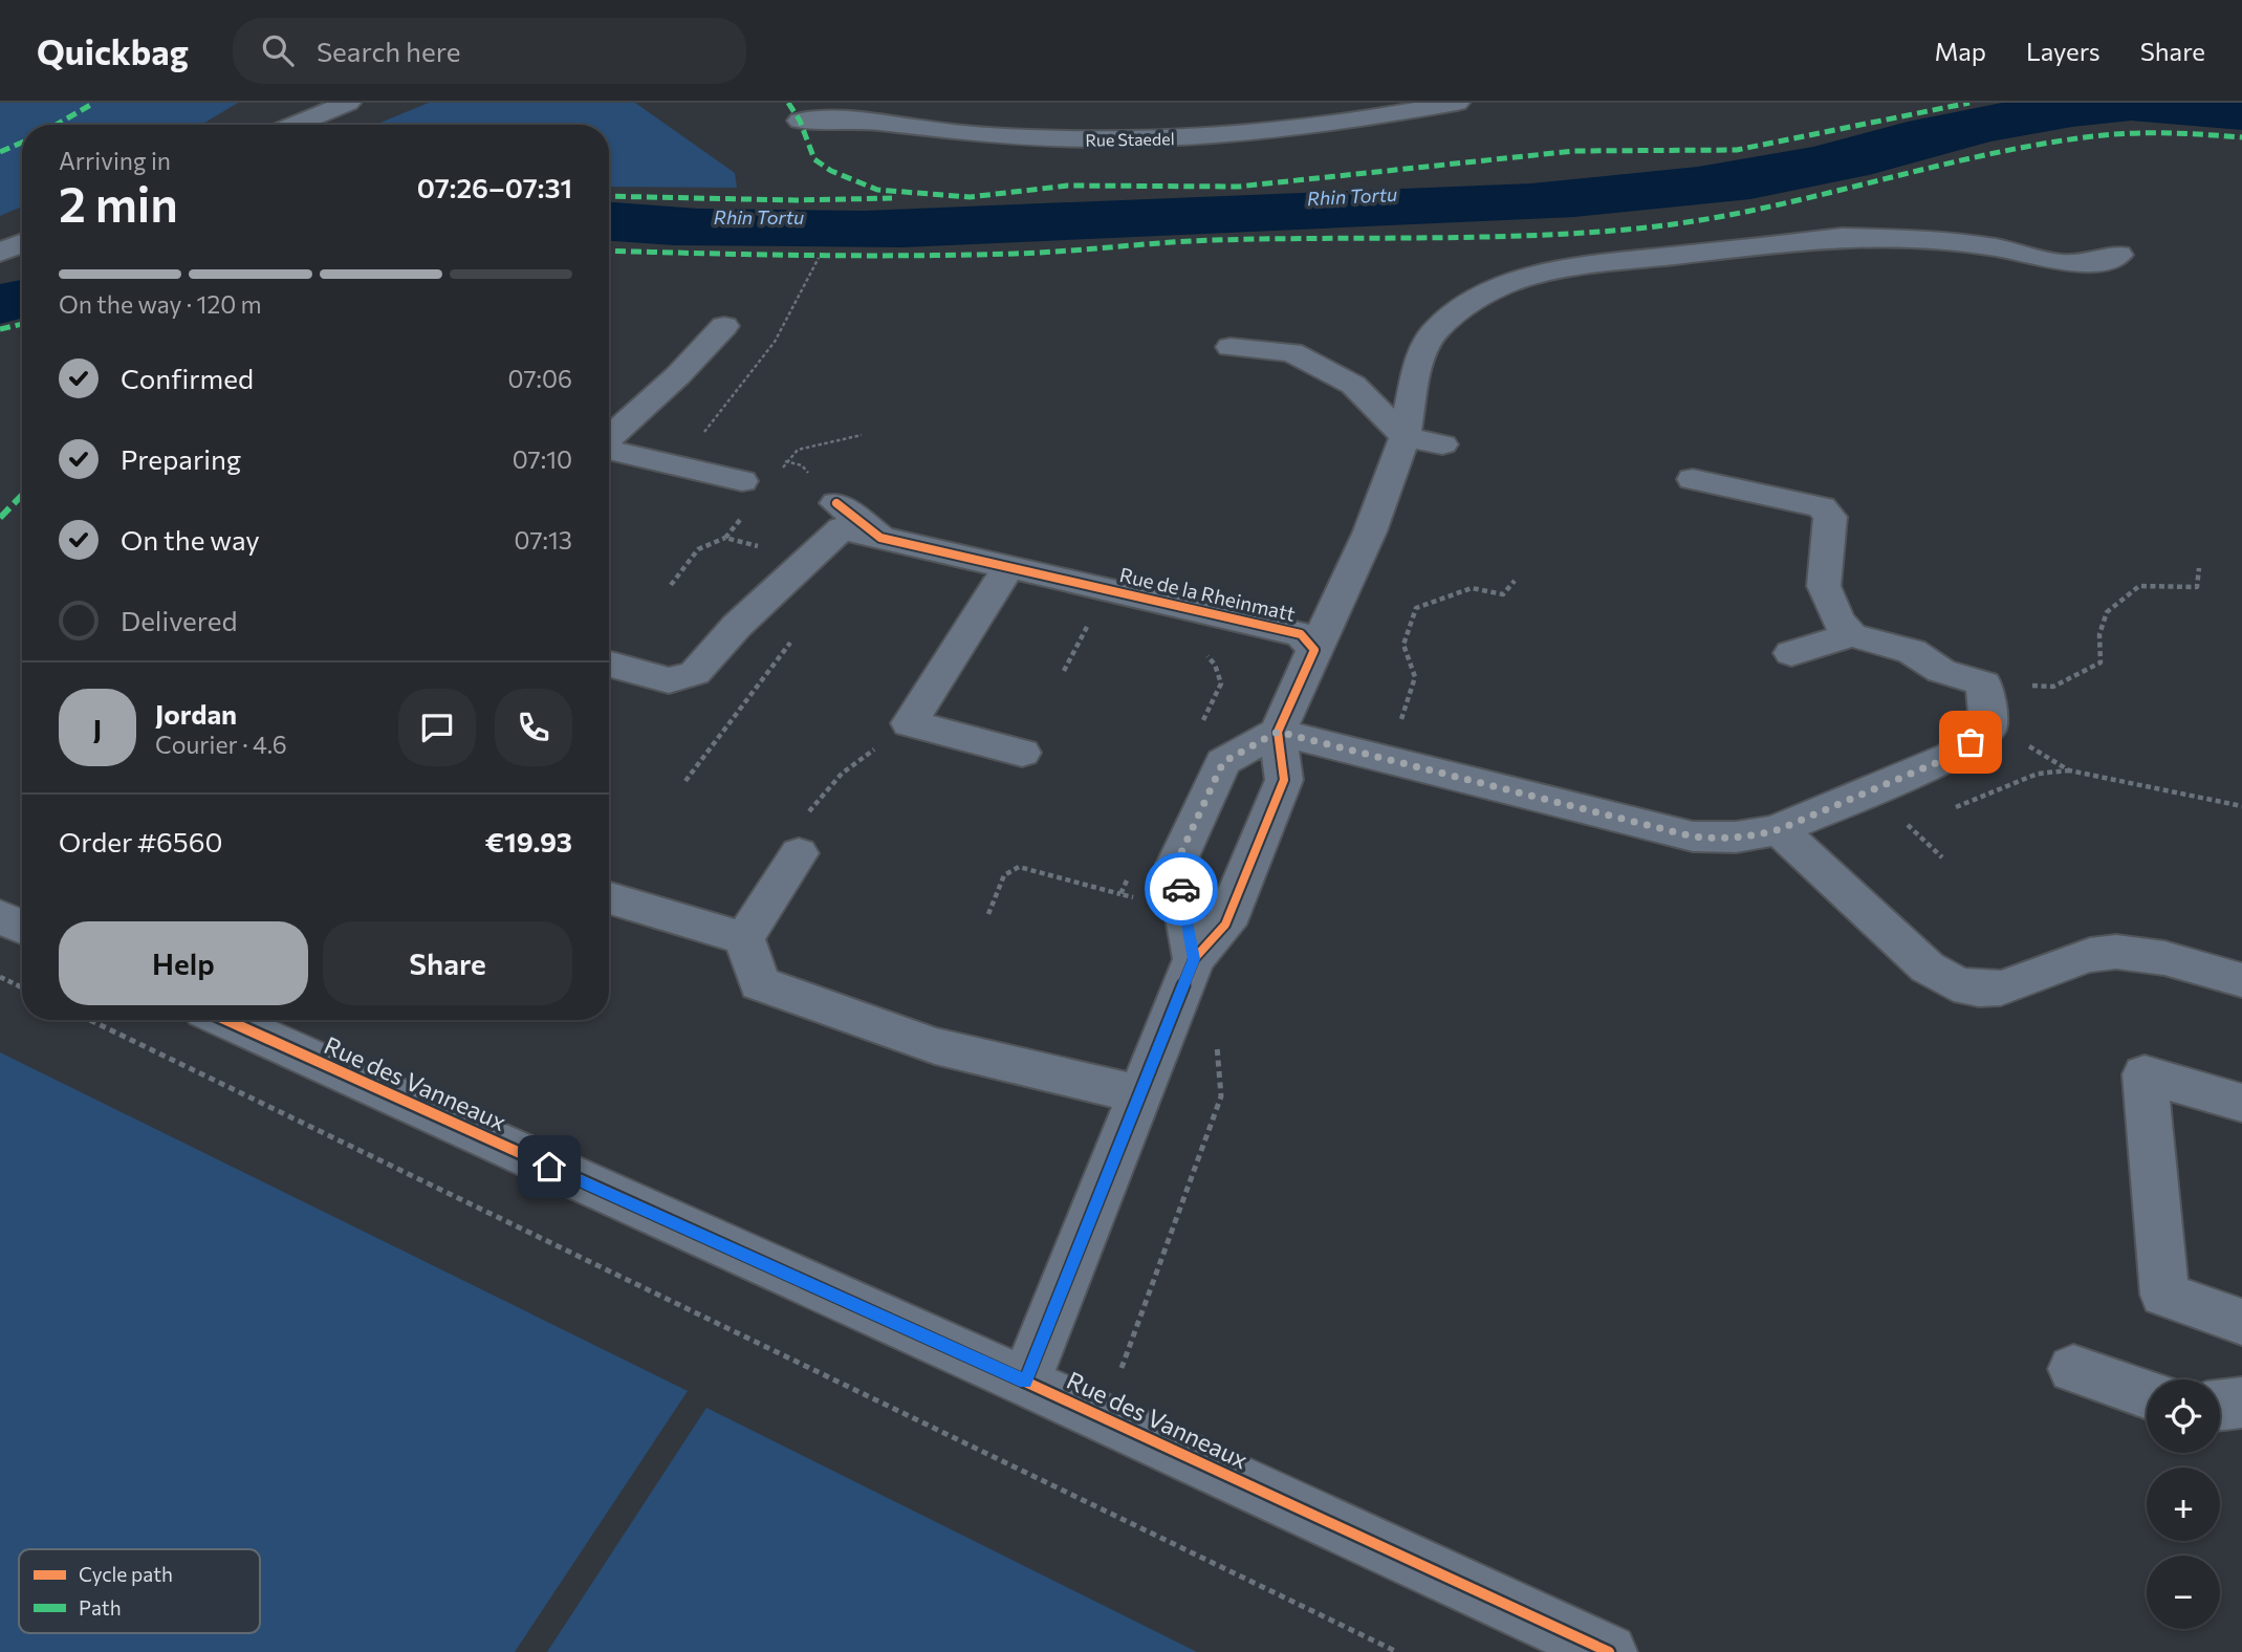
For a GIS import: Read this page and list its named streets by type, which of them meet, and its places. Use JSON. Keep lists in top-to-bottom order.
{
  "streets": {
    "street": ["Rue Staedel", "Rue de la Rheinmatt", "Rue des Vanneaux"]
  },
  "water": ["Rhin Tortu"],
  "legend": ["Cycle path", "Path"],
  "page": {
    "header": "Quickbag",
    "search": "Search here",
    "nav": ["Map", "Layers", "Share"],
    "heading": ["2 min", "Arriving in", "07:26–07:31"],
    "panel": [
      "Jordan",
      "Courier · 4.6",
      "Order #6560",
      "€19.93"
    ],
    "bar": "On the way · 120 m",
    "list": [
      ["Confirmed", "07:06"],
      ["Preparing", "07:10"],
      ["On the way", "07:13"],
      "Delivered"
    ],
    "round": "J",
    "buttons": ["Help", "Share"],
    "map_buttons": ["+", "−"]
  }
}
